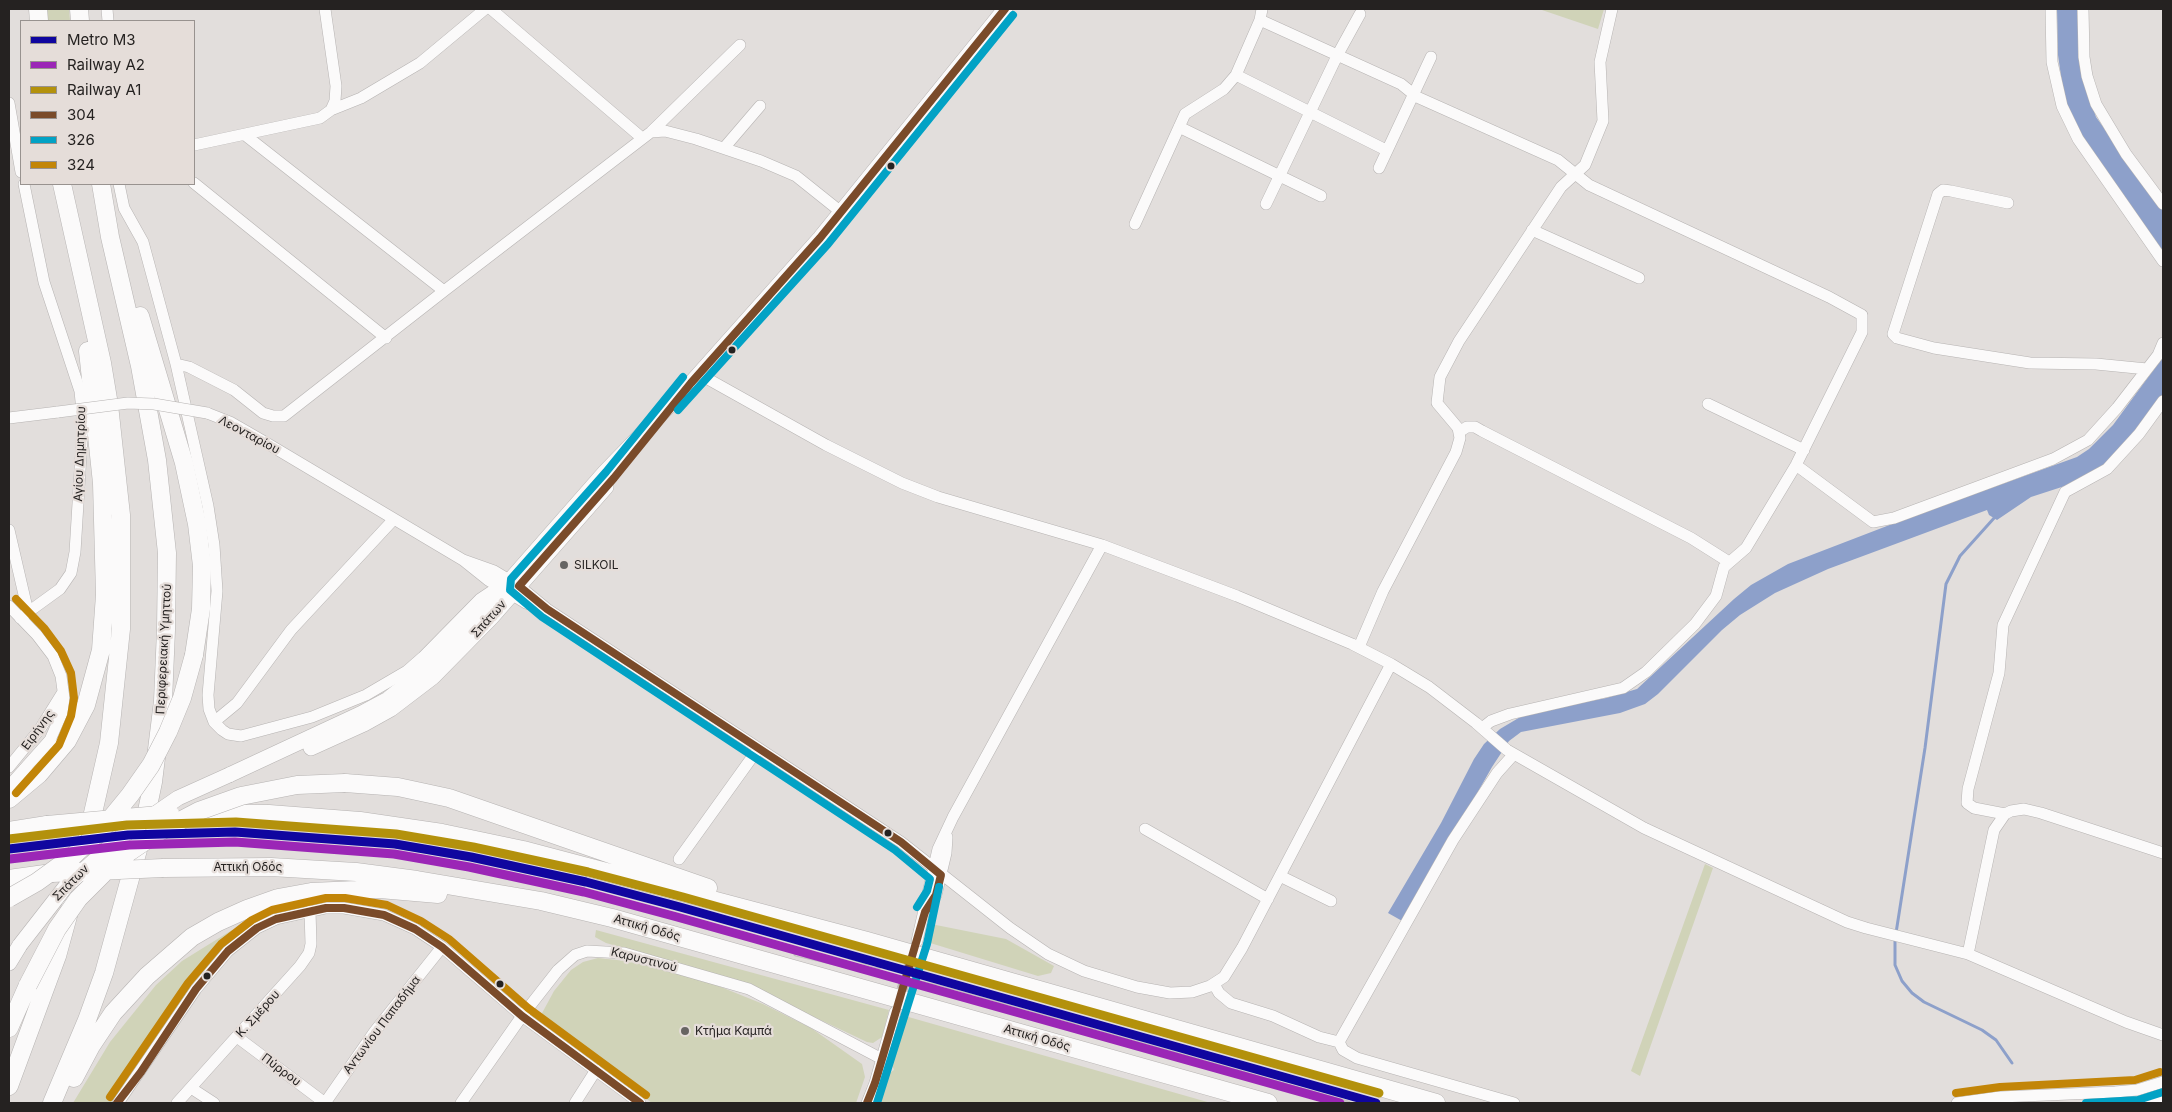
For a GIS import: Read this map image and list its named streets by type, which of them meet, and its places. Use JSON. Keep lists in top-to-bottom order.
{
  "streets": {
    "highway": ["Περιφερειακή Υμηττού", "Αττική Οδός"],
    "main road": ["Σπάτων"],
    "street": [
      "Λεονταρίου",
      "Αγίου Δημητρίου",
      "Ειρήνης",
      "Καρυστινού",
      "Κ. Σμέρου",
      "Αντωνίου Παπαδήμα",
      "Πύρρου"
    ]
  },
  "crossings": [
    ["Λεονταρίου", "Σπάτων"],
    ["Κ. Σμέρου", "Πύρρου"],
    ["Αντωνίου Παπαδήμα", "Πύρρου"]
  ],
  "places": ["SILKOIL", "Kτήμα Καμπά"],
  "lines": [
    "transit line 304",
    "transit line 326",
    "transit line 324",
    "rail line A1",
    "metro line Μ3",
    "rail line A2"
  ],
  "legend": [
    "Metro Μ3",
    "Railway A2",
    "Railway A1",
    "304",
    "326",
    "324"
  ]
}
